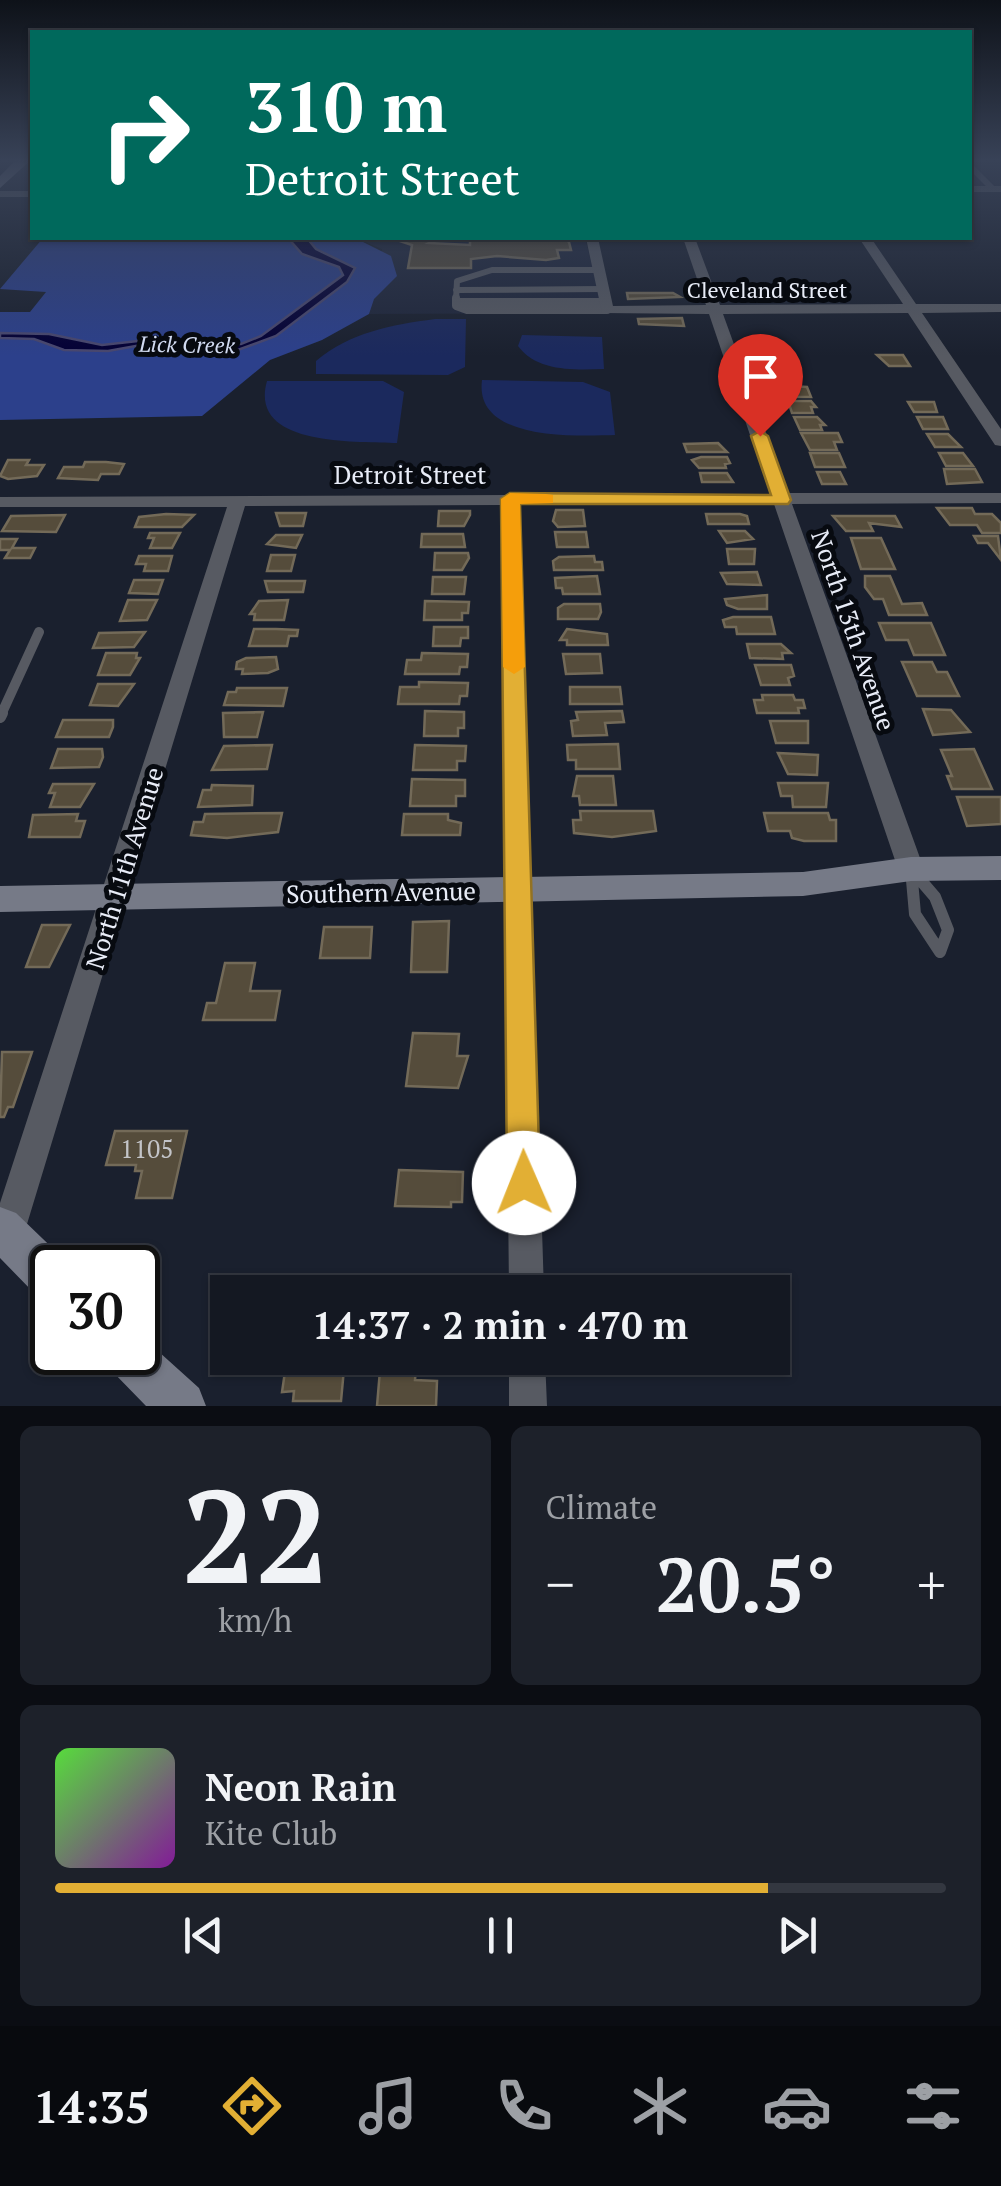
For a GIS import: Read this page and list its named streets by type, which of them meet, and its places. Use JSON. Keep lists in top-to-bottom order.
{
  "streets": {
    "street": [
      "Cleveland Street",
      "Detroit Street",
      "North 13th Avenue",
      "North 11th Avenue",
      "Southern Avenue"
    ]
  },
  "crossings": [
    ["Cleveland Street", "North 13th Avenue"],
    ["Detroit Street", "North 13th Avenue"],
    ["Detroit Street", "North 11th Avenue"],
    ["North 13th Avenue", "Southern Avenue"],
    ["North 11th Avenue", "Southern Avenue"]
  ],
  "water": ["Lick Creek"],
  "house_numbers": ["1105"],
  "page": {
    "turn": ["310 m", "Detroit Street"],
    "limit": "30",
    "trip": "14:37 · 2 min · 470 m",
    "tile": [
      ["22", "km/h"],
      "Climate"
    ],
    "heat": ["−", "20.5°", "+"],
    "song": ["Neon Rain", "Kite Club"],
    "tabs": "14:35"
  }
}
